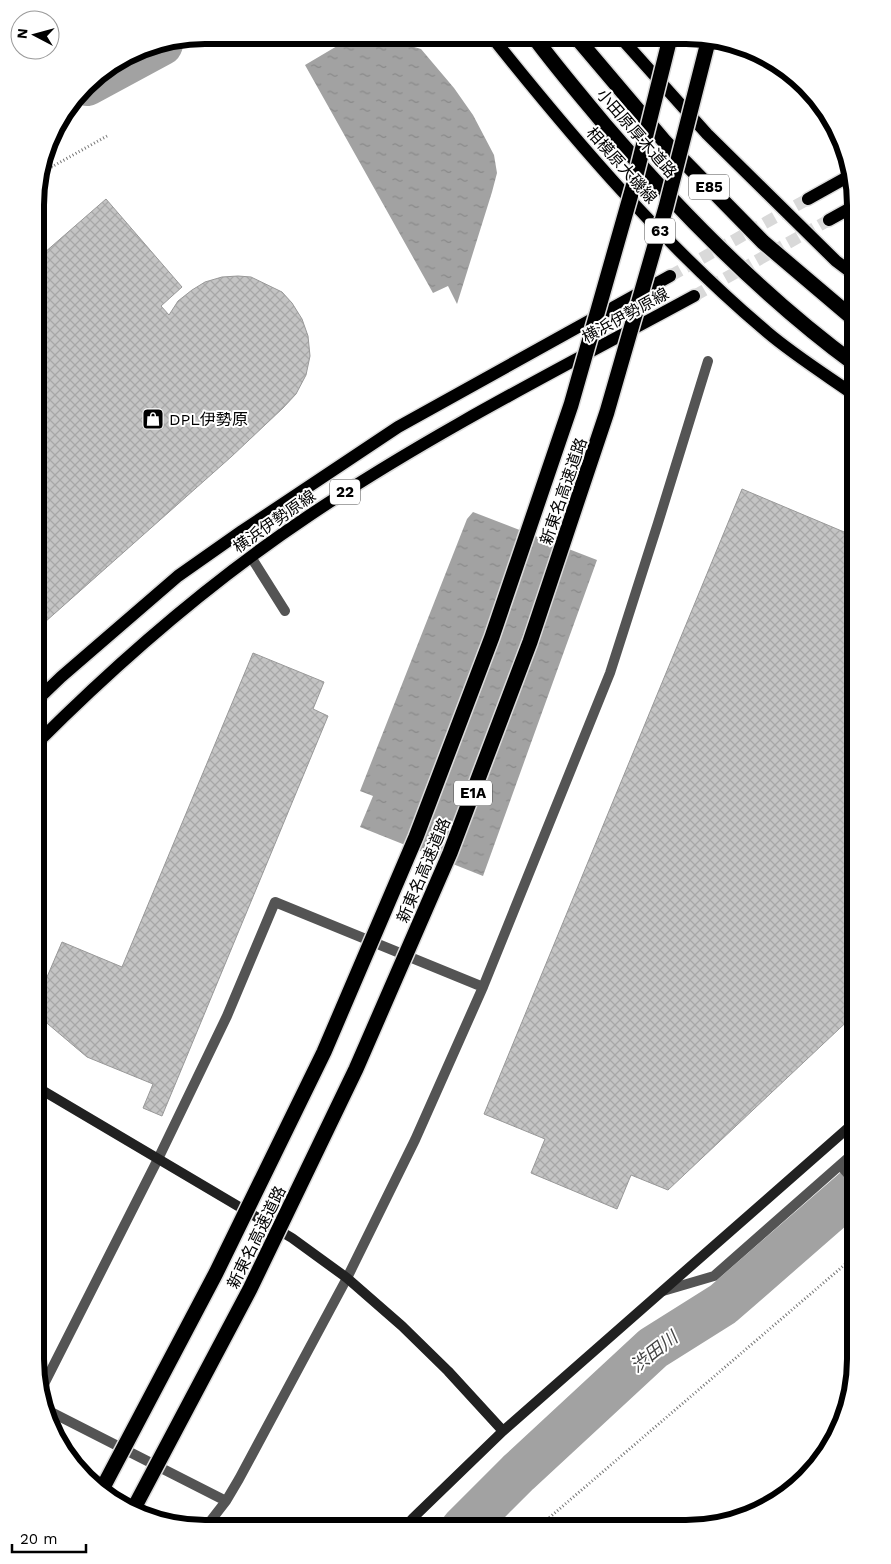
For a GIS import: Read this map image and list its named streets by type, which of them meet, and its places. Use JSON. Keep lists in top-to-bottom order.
{
  "streets": {
    "highway": [
      "小田原厚木道路",
      "E85",
      "新東名高速道路",
      "E1A"
    ],
    "main road": [
      "相模原大磯線",
      "63",
      "横浜伊勢原線",
      "22"
    ]
  },
  "water": ["渋田川"],
  "places": {
    "shop": ["DPL伊勢原"]
  },
  "scale_bar": "20 m",
  "north": "left"
}
